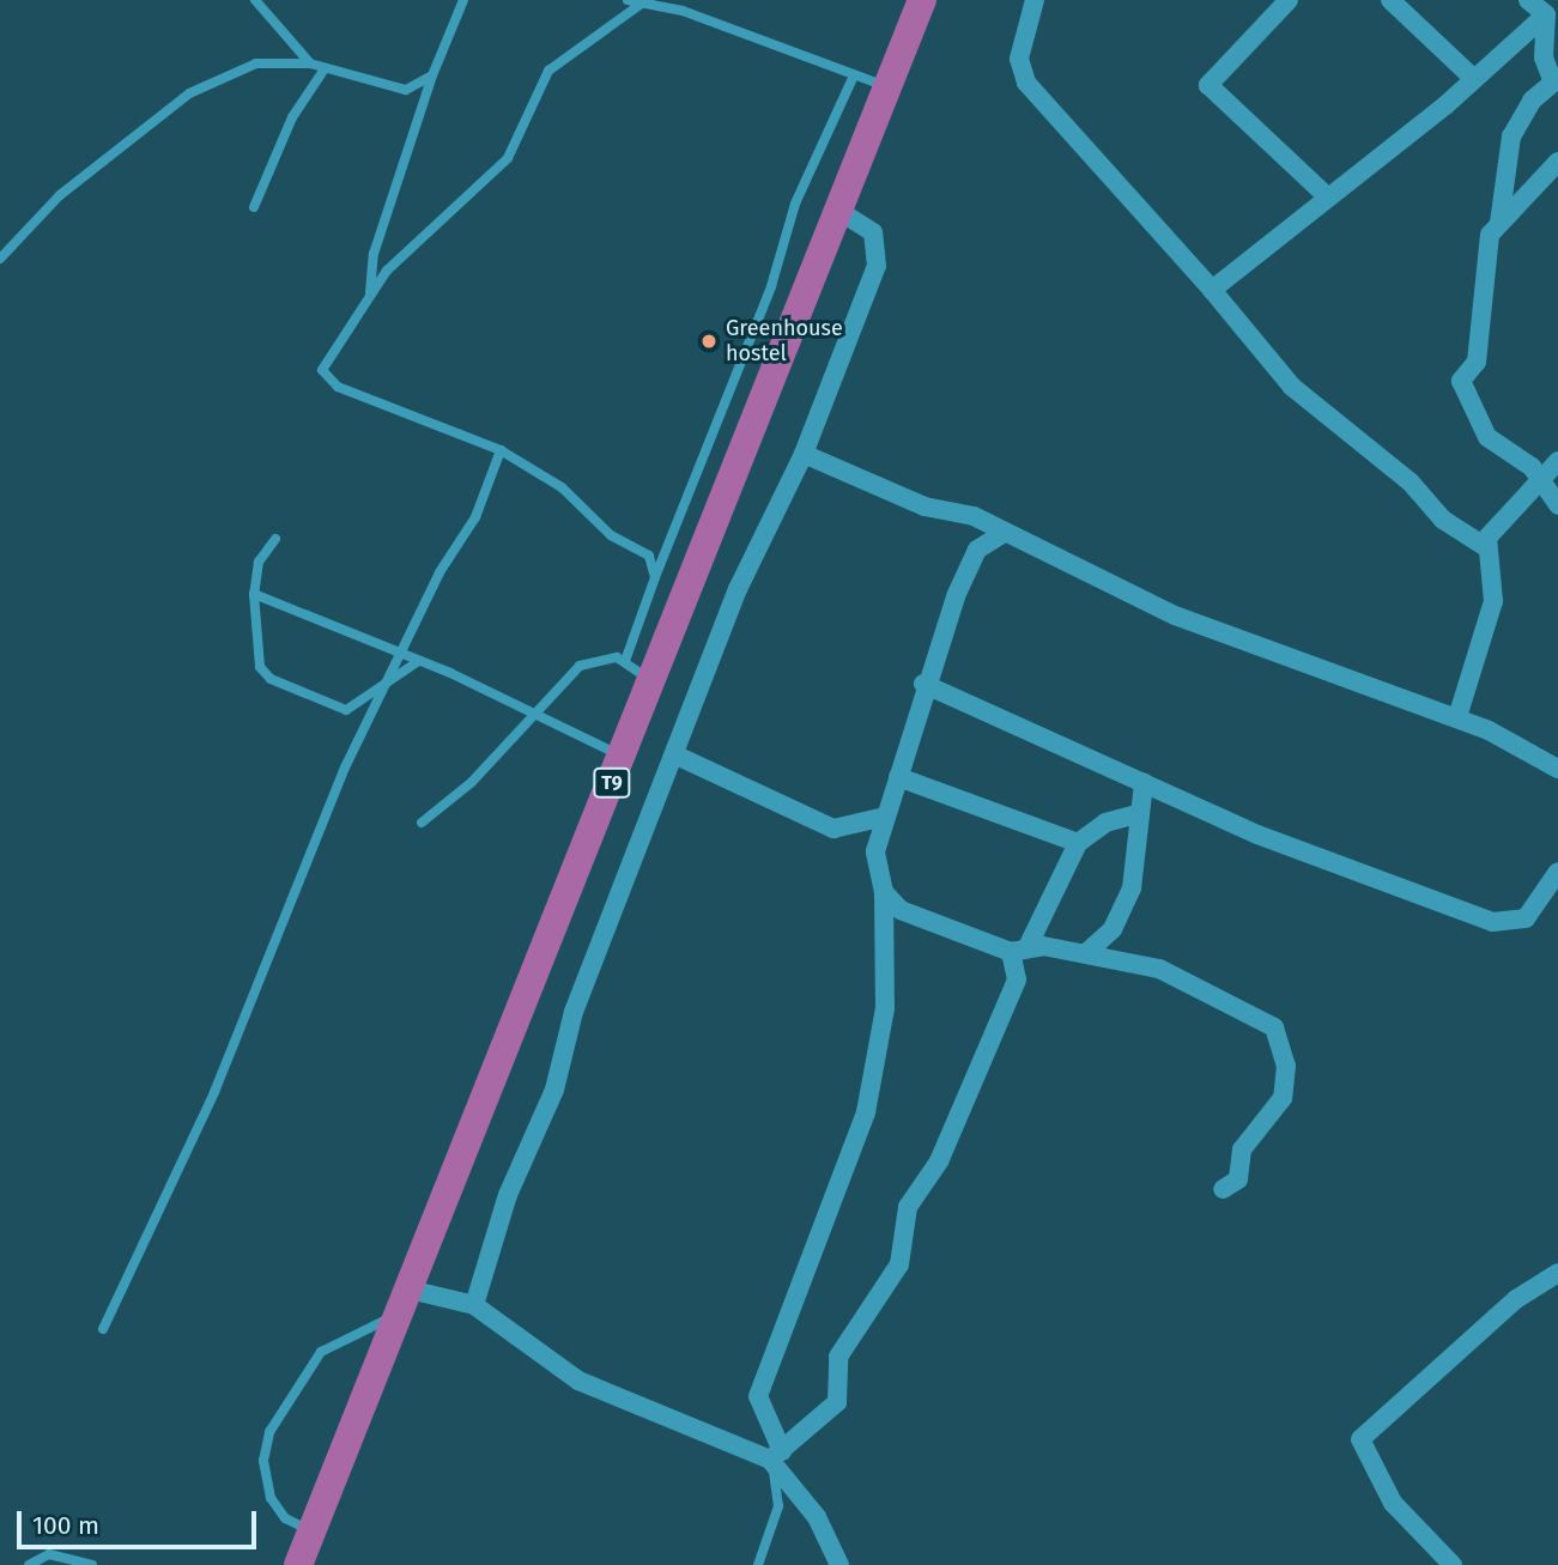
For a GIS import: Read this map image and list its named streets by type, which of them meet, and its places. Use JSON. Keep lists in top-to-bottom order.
{
  "streets": {
    "highway": ["T9"]
  },
  "places": ["Greenhouse hostel"],
  "scale_bar": "100 m"
}
